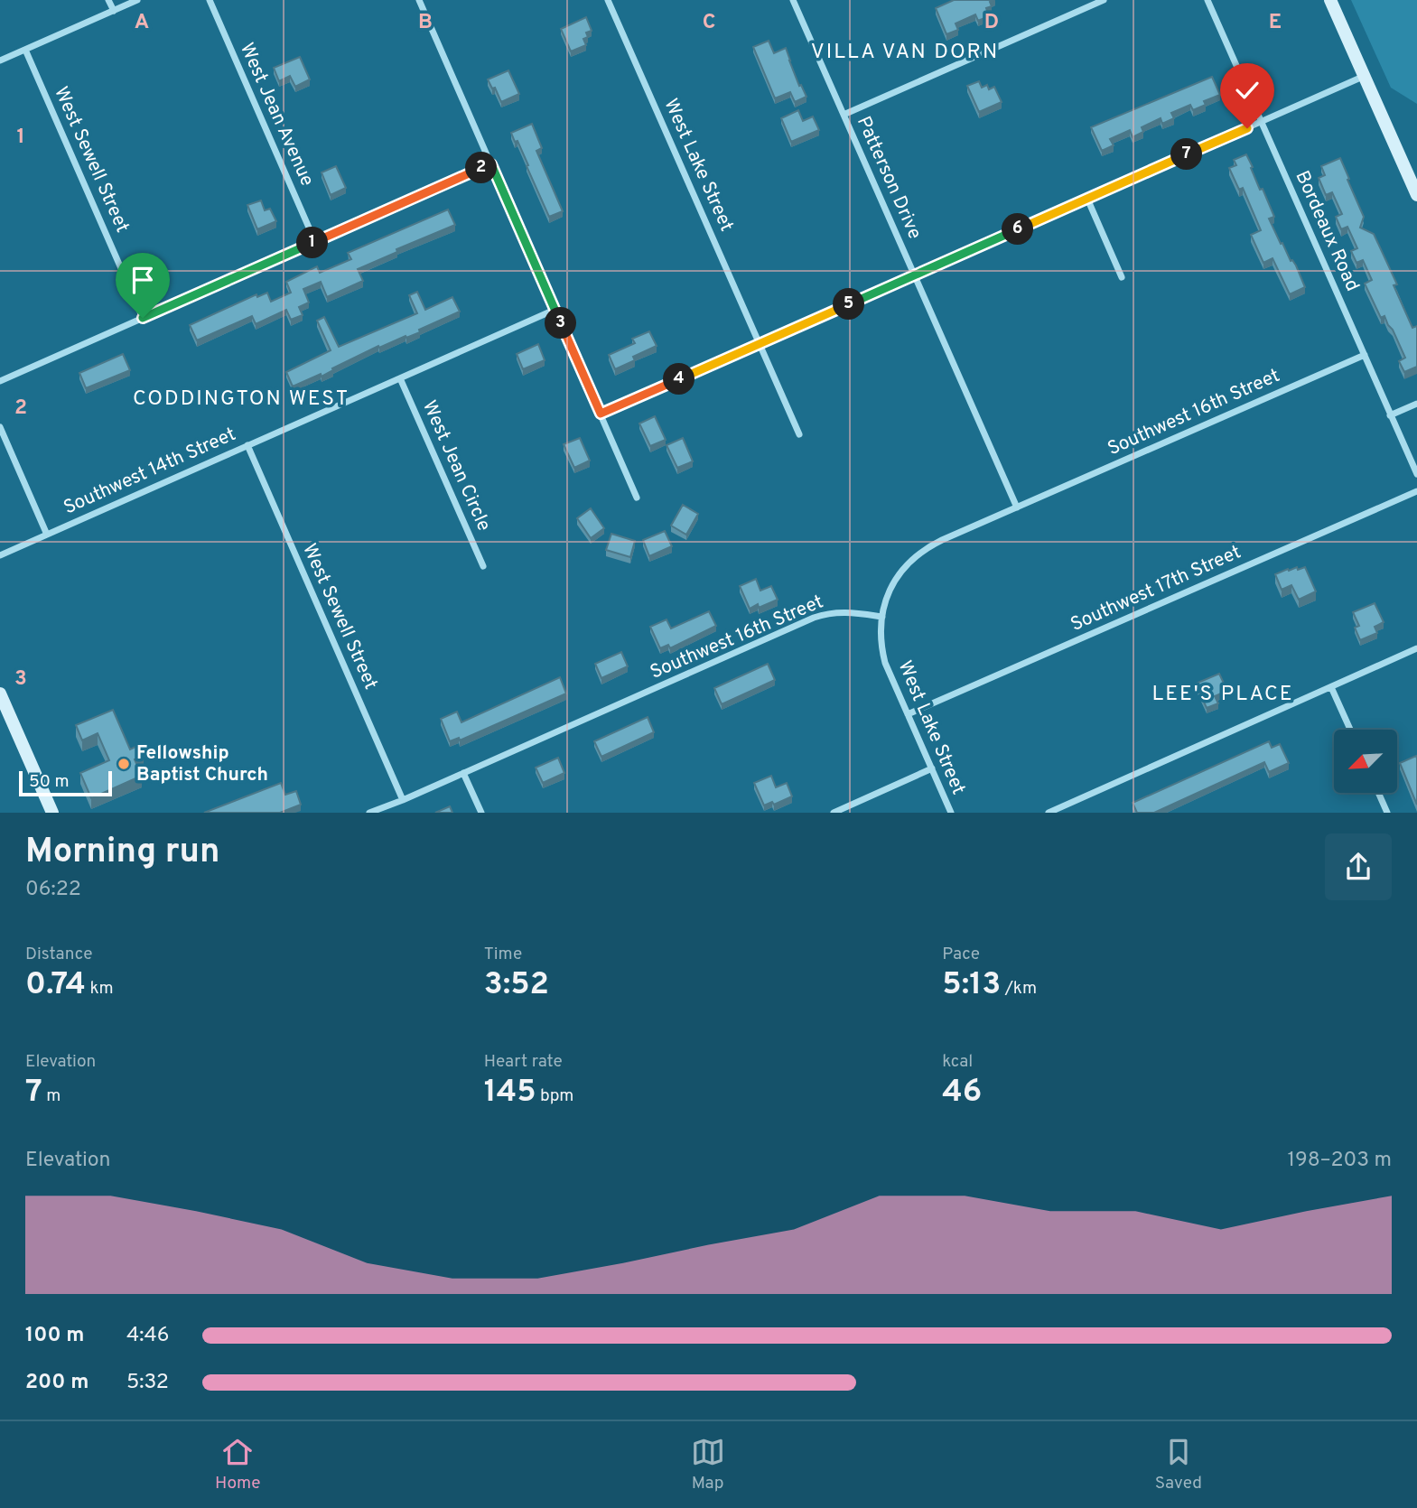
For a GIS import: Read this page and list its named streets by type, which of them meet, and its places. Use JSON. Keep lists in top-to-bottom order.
{
  "streets": {
    "street": [
      "West Jean Avenue",
      "West Sewell Street",
      "West Lake Street",
      "Patterson Drive",
      "Bordeaux Road",
      "Southwest 16th Street",
      "West Jean Circle",
      "Southwest 14th Street",
      "Southwest 17th Street"
    ]
  },
  "crossings": [
    ["West Sewell Street", "Southwest 16th Street"],
    ["West Sewell Street", "Southwest 14th Street"],
    ["West Lake Street", "Southwest 16th Street"],
    ["West Lake Street", "Southwest 17th Street"],
    ["Patterson Drive", "Southwest 16th Street"],
    ["Bordeaux Road", "Southwest 16th Street"],
    ["West Jean Circle", "Southwest 14th Street"]
  ],
  "districts": ["VILLA VAN DORN", "CODDINGTON WEST", "LEE'S PLACE"],
  "places": ["Fellowship Baptist Church"],
  "scale_bar": "50 m",
  "north": "bottom left",
  "page": {
    "pins": [
      "7",
      "2",
      "6",
      "1",
      "5",
      "3",
      "4"
    ],
    "scale": "50 m",
    "heading": ["Morning run", "06:22"],
    "stats": [
      ["Distance", "0.74 km"],
      ["Time", "3:52"],
      ["Pace", "5:13 /km"],
      ["Elevation", "7 m"],
      ["Heart rate", "145 bpm"],
      ["kcal", "46"]
    ],
    "chart": ["Elevation", "198–203 m"],
    "list": [
      {
        "name": "100 m",
        "note": "4:46"
      },
      {
        "name": "200 m",
        "note": "5:32"
      }
    ],
    "tabs": ["Home", "Map", "Saved"]
  },
  "grid": {
    "columns": [
      "A",
      "B",
      "C",
      "D",
      "E"
    ],
    "rows": ["1", "2", "3"]
  }
}
